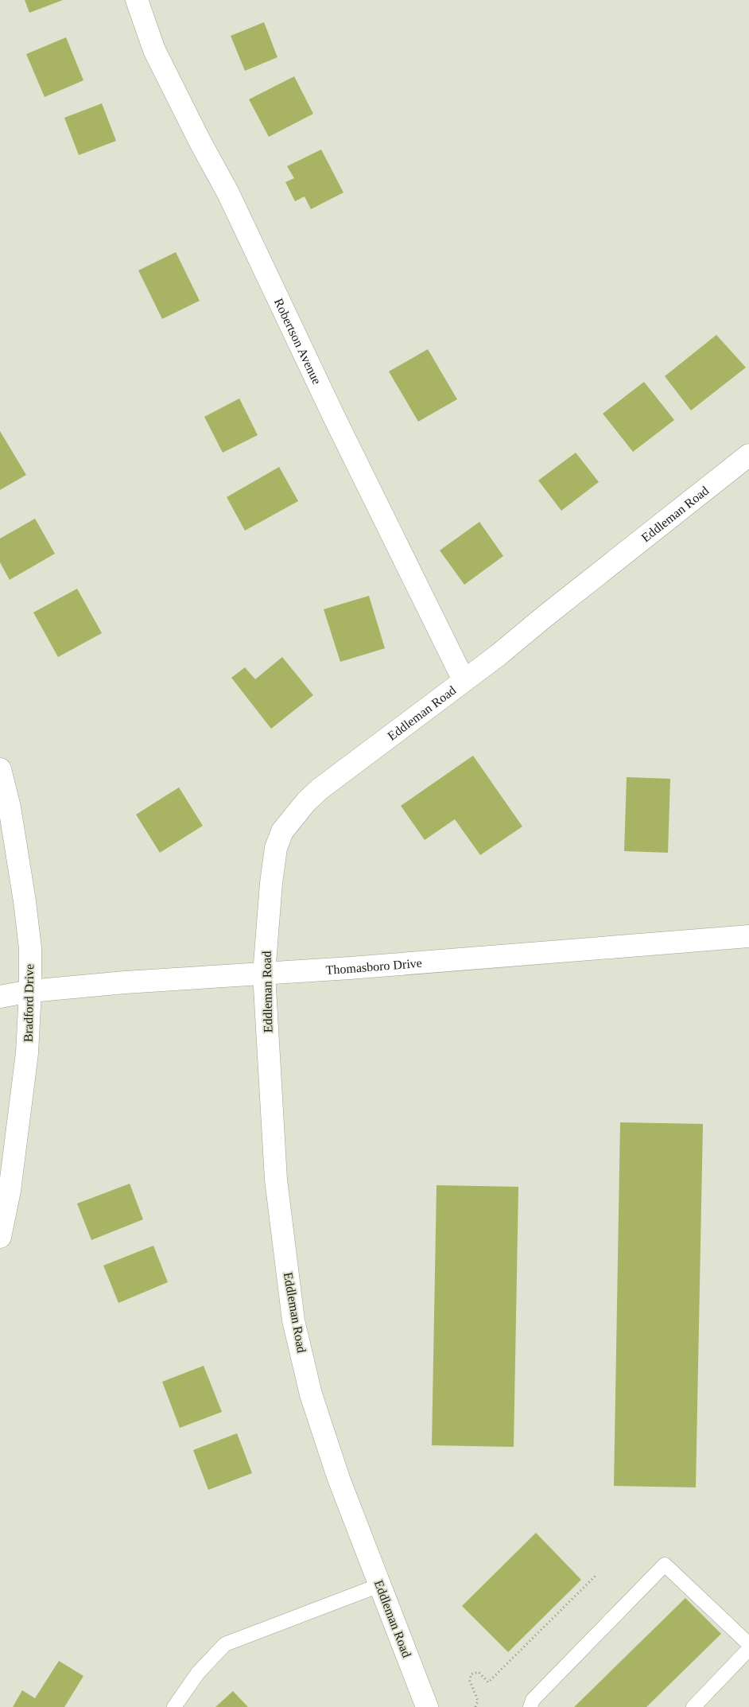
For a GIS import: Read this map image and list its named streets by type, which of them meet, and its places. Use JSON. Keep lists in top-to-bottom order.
{
  "streets": {
    "street": [
      "Robertson Avenue",
      "Eddleman Road",
      "Thomasboro Drive",
      "Bradford Drive"
    ]
  },
  "crossings": [
    ["Robertson Avenue", "Eddleman Road"],
    ["Eddleman Road", "Thomasboro Drive"],
    ["Thomasboro Drive", "Bradford Drive"]
  ]
}
